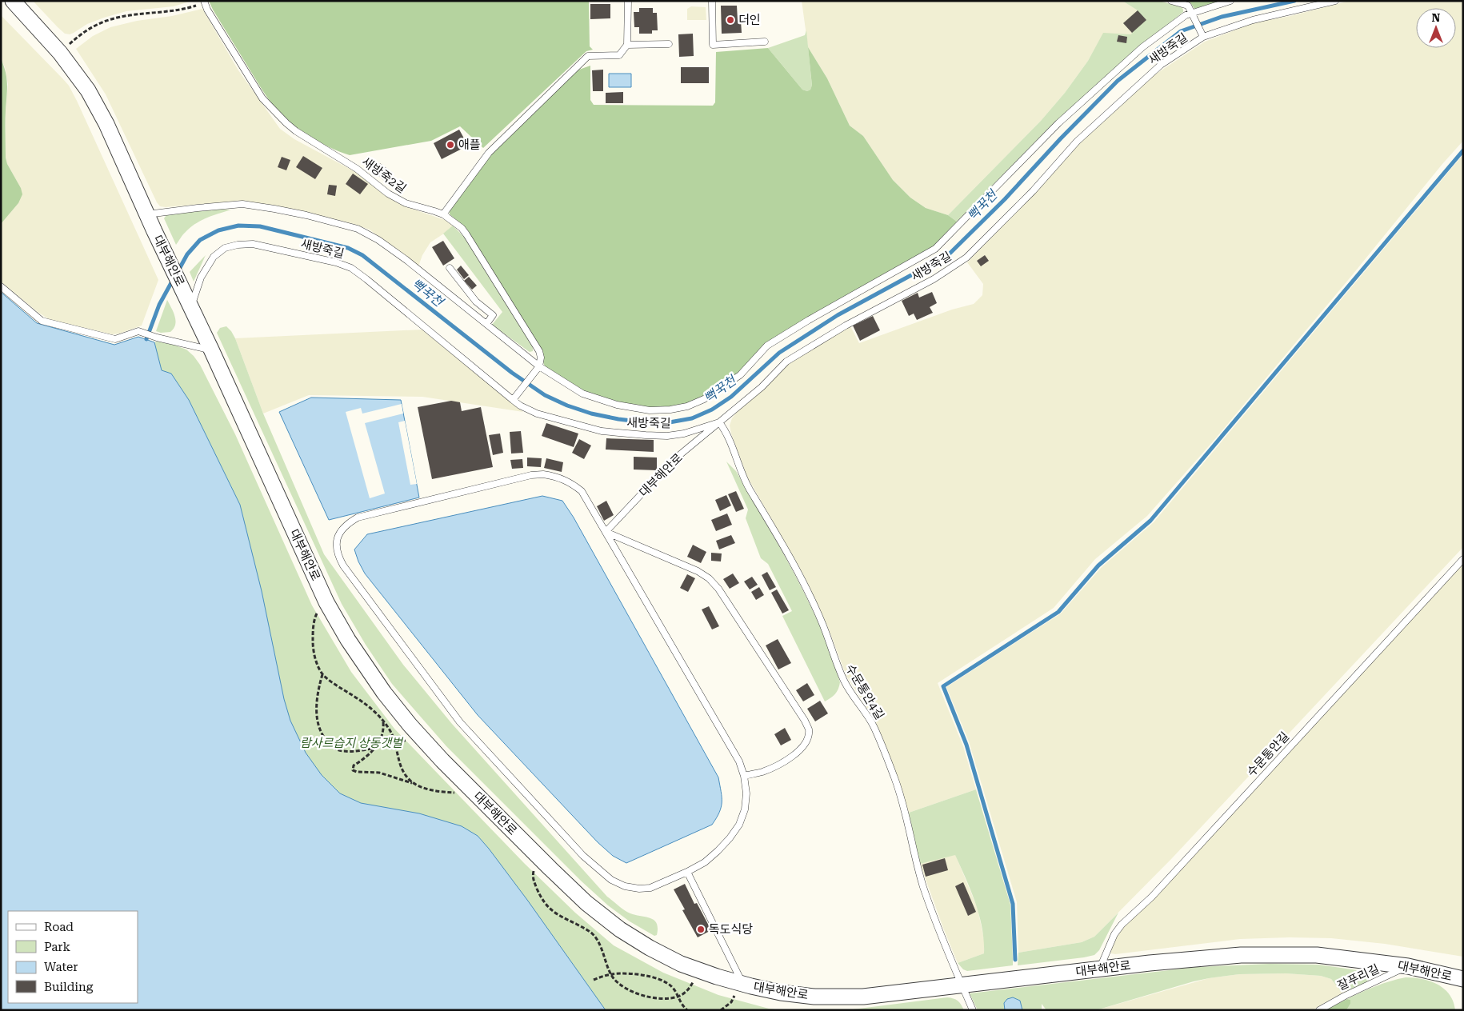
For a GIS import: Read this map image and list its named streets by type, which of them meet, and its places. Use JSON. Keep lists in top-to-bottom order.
{
  "streets": {
    "street": ["대부해안로"],
    "lane": [
      "새방죽길",
      "새방죽2길",
      "수문통안4길",
      "수문통안길",
      "잘푸리길"
    ]
  },
  "crossings": [
    ["새방죽길", "새방죽2길"],
    ["새방죽길", "대부해안로"],
    ["새방죽길", "수문통안4길"],
    ["대부해안로", "수문통안4길"],
    ["대부해안로", "수문통안길"],
    ["대부해안로", "잘푸리길"]
  ],
  "water": ["뻑꾹천"],
  "parks": ["람사르습지 상동갯벌"],
  "places": ["더인", "애플", "독도식당"],
  "legend": [
    "Road",
    "Park",
    "Water",
    "Building"
  ],
  "north": "top"
}
